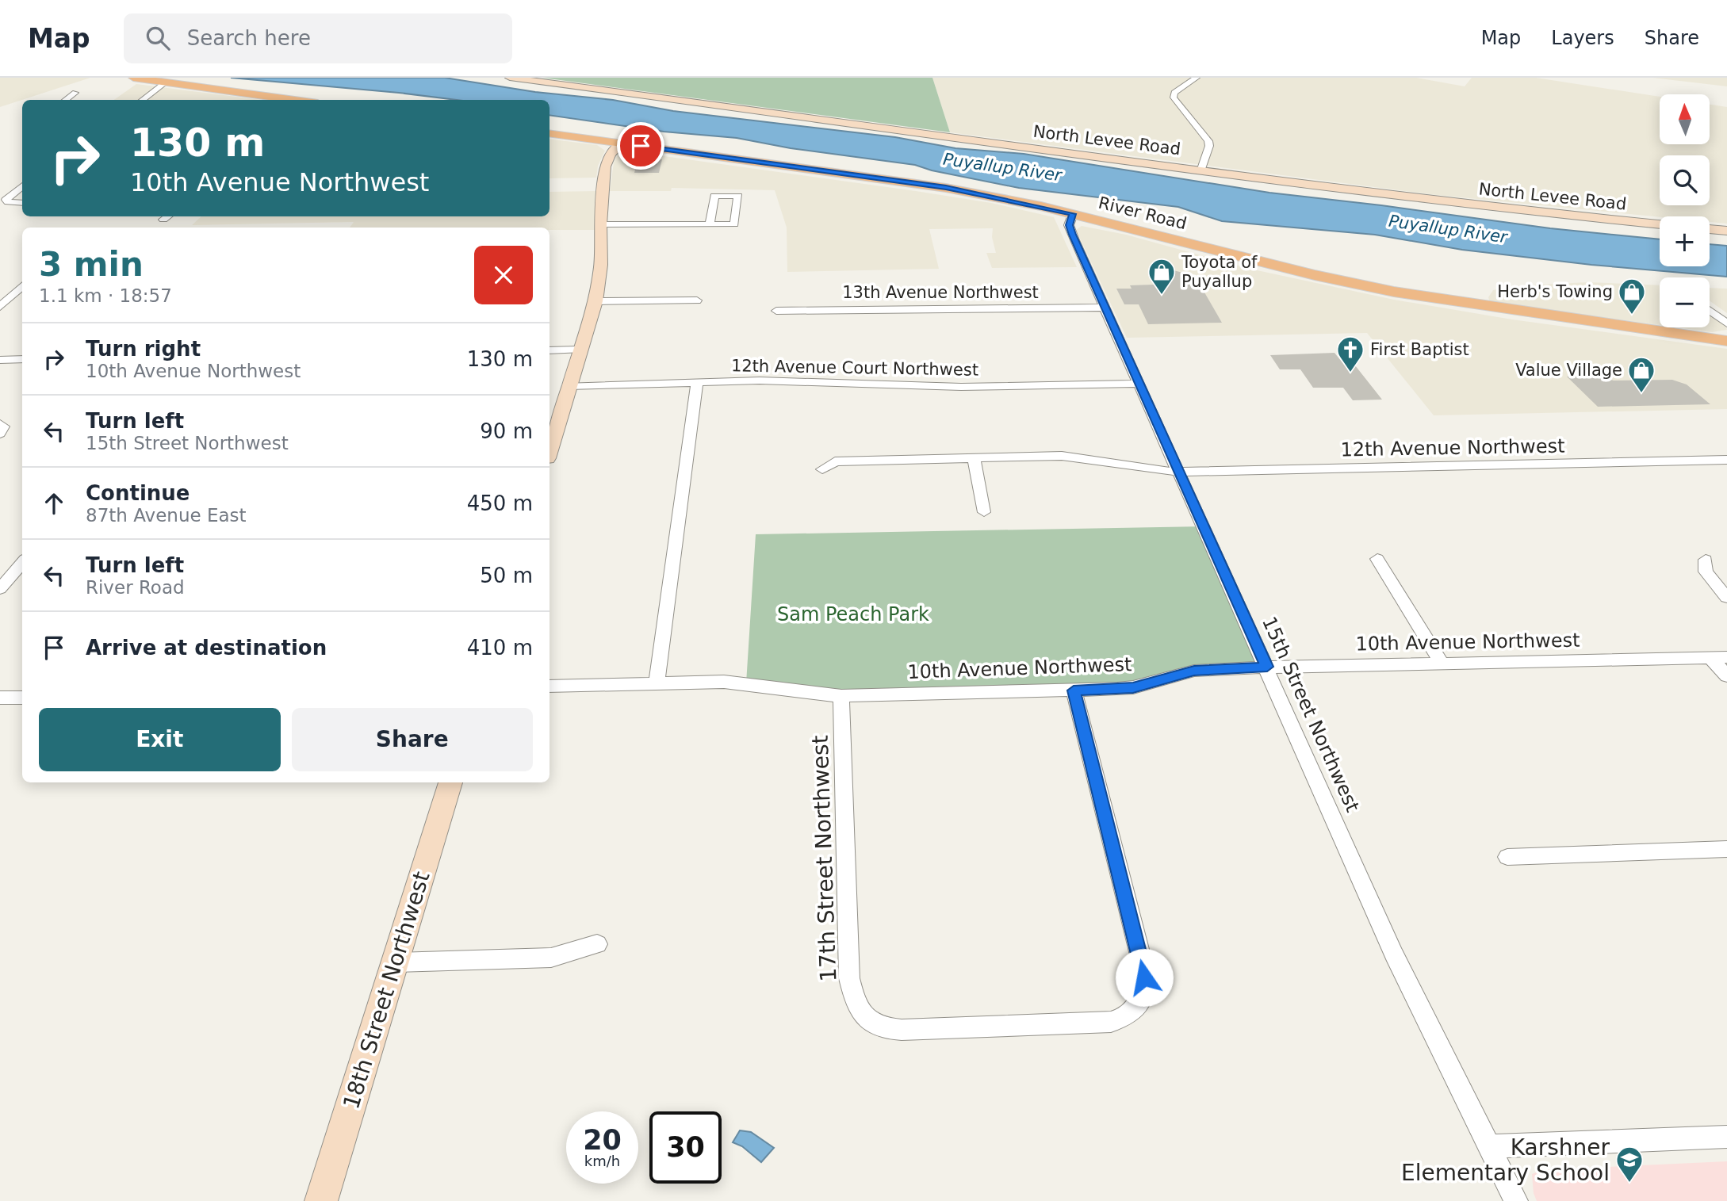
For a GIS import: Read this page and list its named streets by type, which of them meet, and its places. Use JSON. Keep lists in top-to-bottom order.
{
  "streets": {
    "main road": ["River Road"],
    "street": [
      "North Levee Road",
      "13th Avenue Northwest",
      "12th Avenue Court Northwest",
      "12th Avenue Northwest",
      "10th Avenue Northwest",
      "15th Street Northwest",
      "17th Street Northwest",
      "18th Street Northwest"
    ]
  },
  "crossings": [
    ["River Road", "15th Street Northwest"],
    ["13th Avenue Northwest", "15th Street Northwest"],
    ["12th Avenue Court Northwest", "15th Street Northwest"],
    ["12th Avenue Northwest", "15th Street Northwest"],
    ["10th Avenue Northwest", "15th Street Northwest"],
    ["10th Avenue Northwest", "17th Street Northwest"]
  ],
  "water": ["Puyallup River"],
  "parks": ["Sam Peach Park"],
  "places": {
    "shop": ["Toyota of Puyallup", "Herb's Towing", "Value Village"],
    "church": ["First Baptist"],
    "school or university": ["Karshner Elementary School"]
  },
  "north": "top",
  "page": {
    "header": "Map",
    "search": "Search here",
    "nav": ["Map", "Layers", "Share"],
    "map_buttons": ["+", "−"],
    "turn": ["130 m", "10th Avenue Northwest"],
    "heading": ["3 min", "1.1 km · 18:57"],
    "list": [
      {
        "name": "Turn right",
        "note": "10th Avenue Northwest",
        "value": "130 m"
      },
      {
        "name": "Turn left",
        "note": "15th Street Northwest",
        "value": "90 m"
      },
      {
        "name": "Continue",
        "note": "87th Avenue East",
        "value": "450 m"
      },
      {
        "name": "Turn left",
        "note": "River Road",
        "value": "50 m"
      },
      {
        "name": "Arrive at destination",
        "value": "410 m"
      }
    ],
    "buttons": ["Exit", "Share"],
    "speed": "20 km/h",
    "limit": "30"
  }
}
